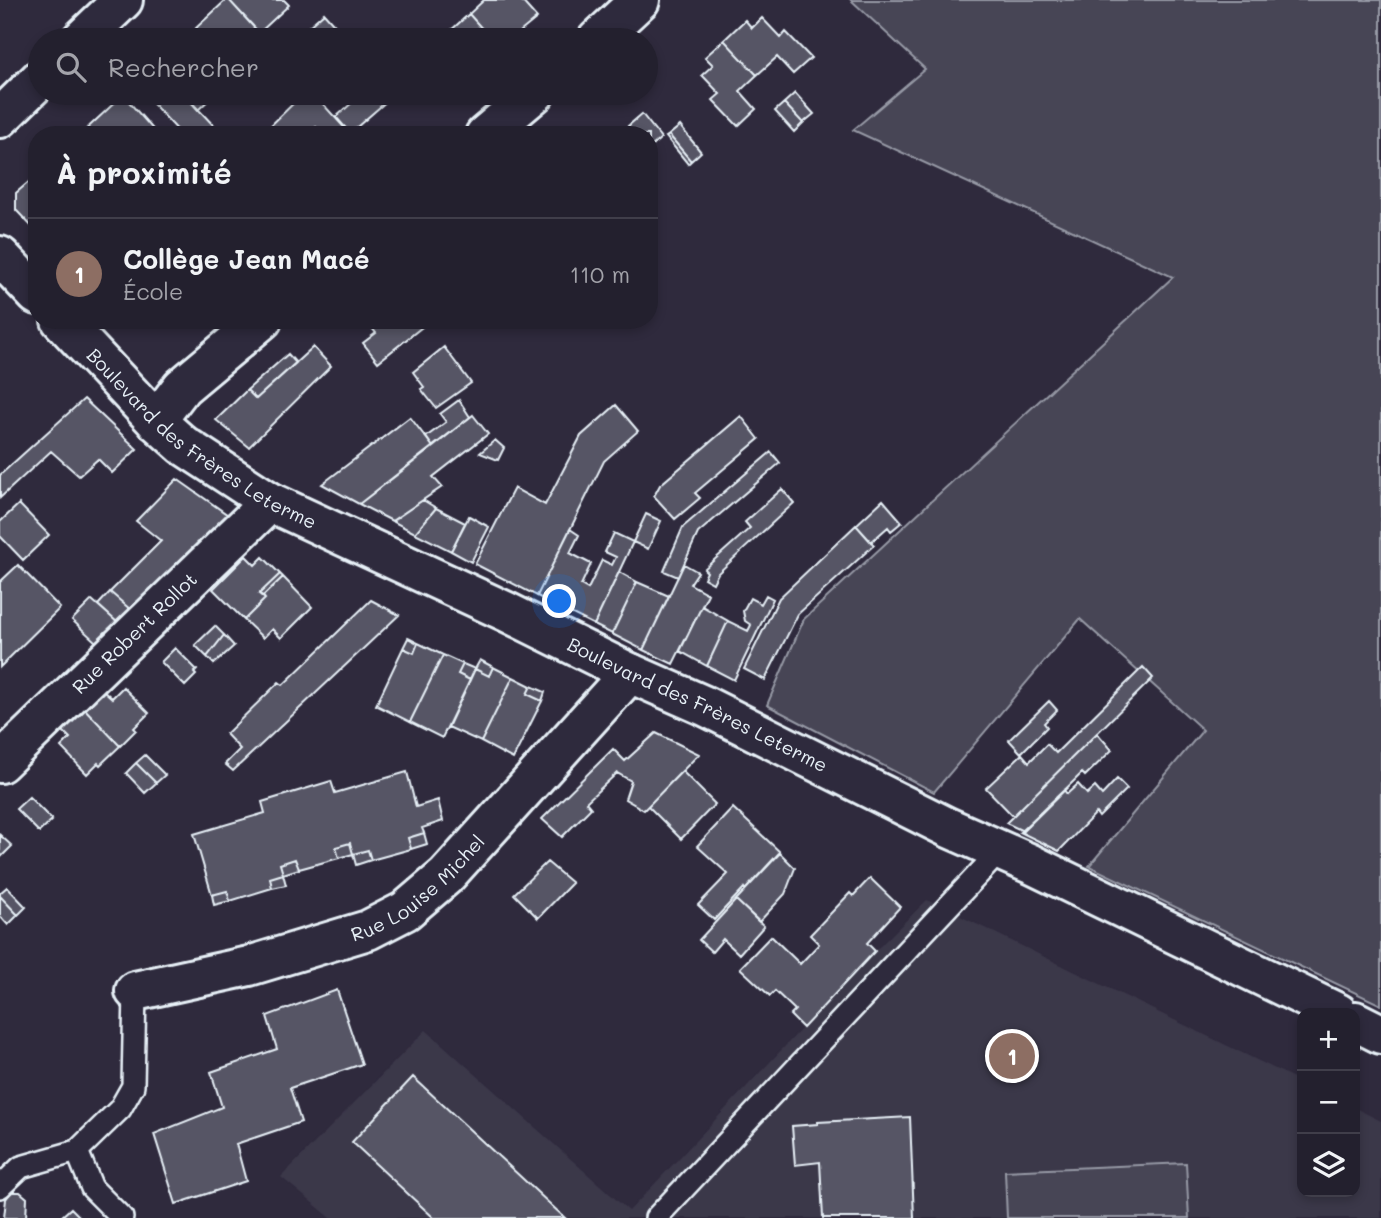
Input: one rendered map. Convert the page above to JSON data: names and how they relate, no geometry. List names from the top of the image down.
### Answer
{
  "streets": {
    "street": ["Boulevard des Frères Leterme", "Rue Robert Rollot", "Rue Louise Michel"]
  },
  "crossings": [
    ["Boulevard des Frères Leterme", "Rue Robert Rollot"],
    ["Boulevard des Frères Leterme", "Rue Louise Michel"]
  ],
  "page": {
    "search": "Rechercher",
    "heading": "À proximité",
    "list": [
      {
        "mark": "1",
        "name": "Collège Jean Macé",
        "note": "École",
        "value": "110 m"
      }
    ],
    "map_buttons": ["+", "−"],
    "pins": "1"
  }
}
